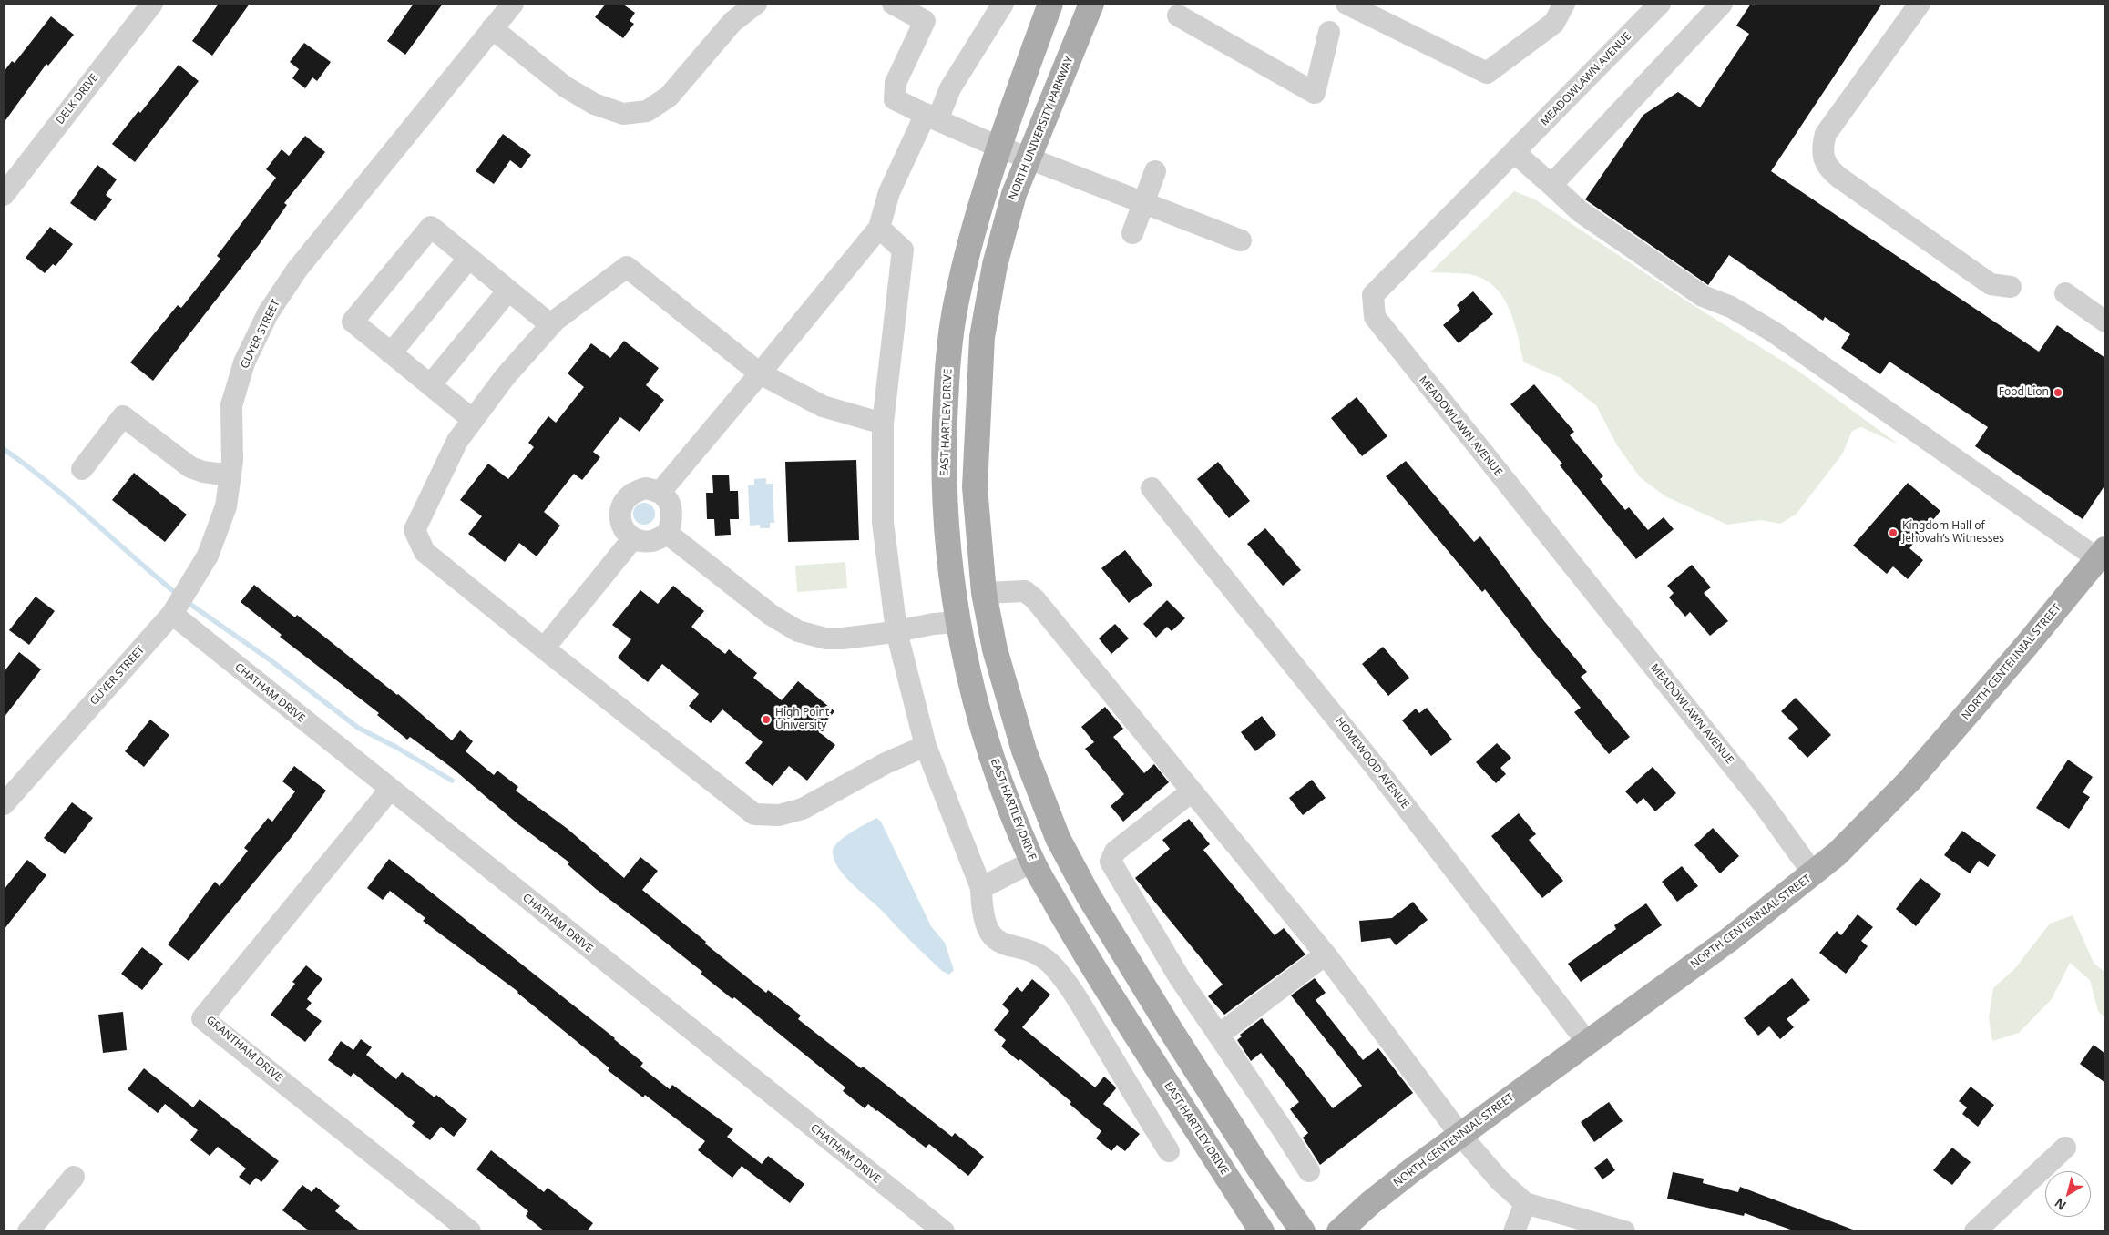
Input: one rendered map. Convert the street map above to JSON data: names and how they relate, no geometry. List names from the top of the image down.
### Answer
{
  "streets": {
    "main road": ["NORTH UNIVERSITY PARKWAY", "EAST HARTLEY DRIVE", "NORTH CENTENNIAL STREET"],
    "street": [
      "MEADOWLAWN AVENUE",
      "DELK DRIVE",
      "GUYER STREET",
      "CHATHAM DRIVE",
      "HOMEWOOD AVENUE",
      "GRANTHAM DRIVE"
    ]
  },
  "crossings": [
    ["MEADOWLAWN AVENUE", "NORTH CENTENNIAL STREET"],
    ["GUYER STREET", "CHATHAM DRIVE"],
    ["NORTH CENTENNIAL STREET", "HOMEWOOD AVENUE"],
    ["CHATHAM DRIVE", "GRANTHAM DRIVE"]
  ],
  "places": ["Food Lion", "Kingdom Hall of Jehovah’s Witnesses", "High Point University"],
  "north": "bottom left"
}
